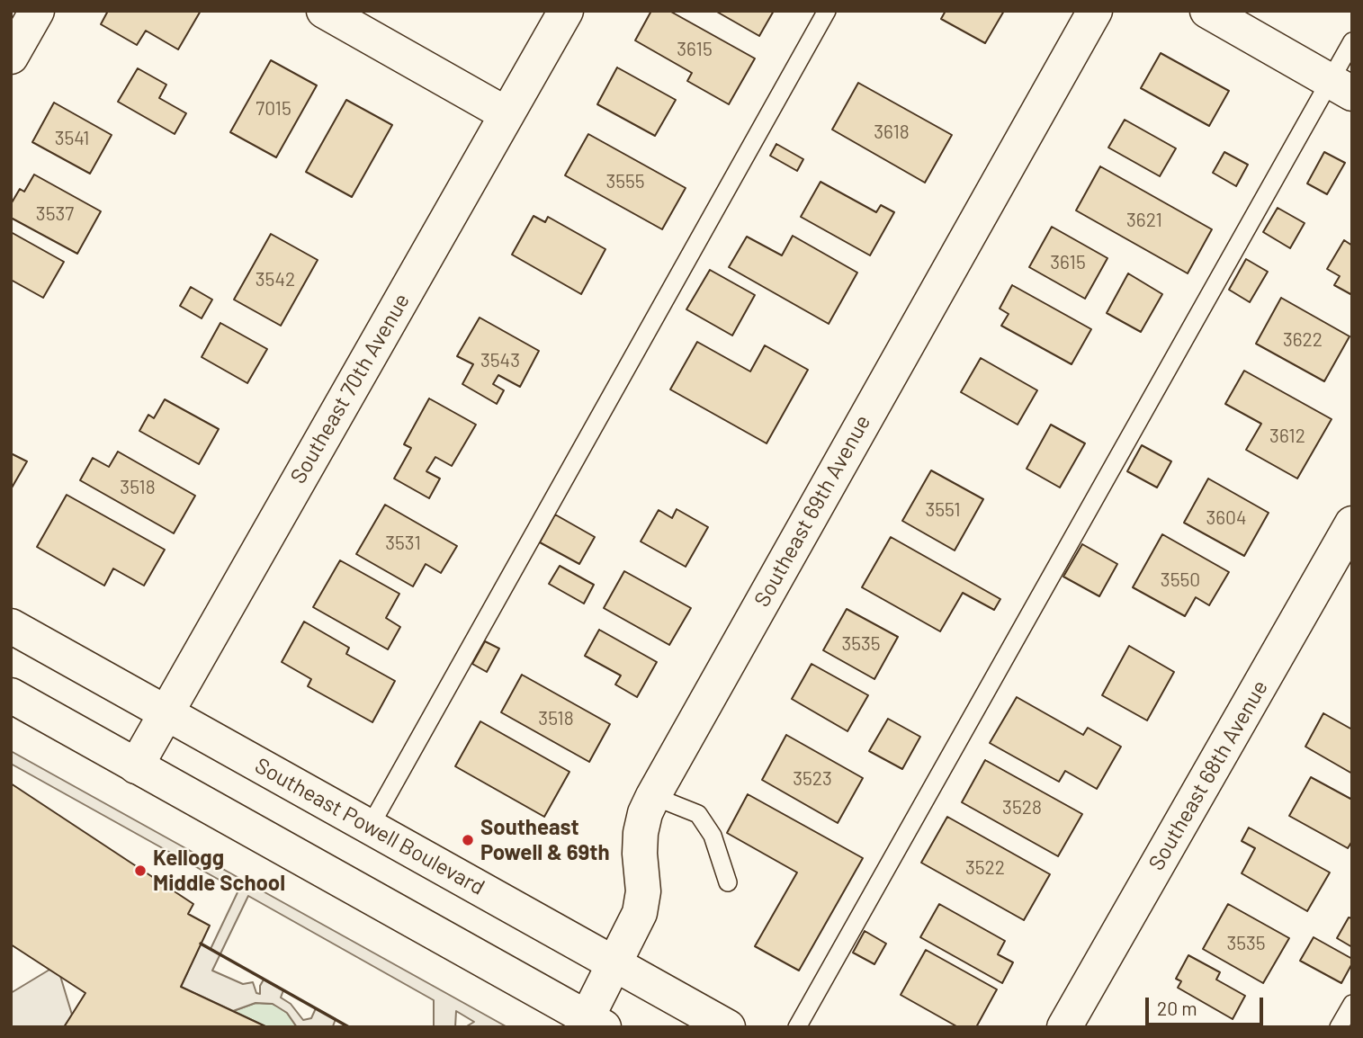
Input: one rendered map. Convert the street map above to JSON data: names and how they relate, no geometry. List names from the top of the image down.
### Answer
{
  "streets": {
    "street": [
      "Southeast 70th Avenue",
      "Southeast 69th Avenue",
      "Southeast 68th Avenue",
      "Southeast Powell Boulevard"
    ]
  },
  "crossings": [
    ["Southeast 70th Avenue", "Southeast Powell Boulevard"],
    ["Southeast 69th Avenue", "Southeast Powell Boulevard"]
  ],
  "places": ["Southeast Powell & 69th", "Kellogg Middle School"],
  "house_numbers": [
    "3615",
    "7015",
    "3618",
    "3541",
    "3555",
    "3537",
    "3621",
    "3615",
    "3542",
    "3622",
    "3543",
    "3612",
    "3518",
    "3551",
    "3604",
    "3531",
    "3550",
    "3535",
    "3518",
    "3523",
    "3528",
    "3522",
    "3535"
  ],
  "scale_bar": "20 m"
}
